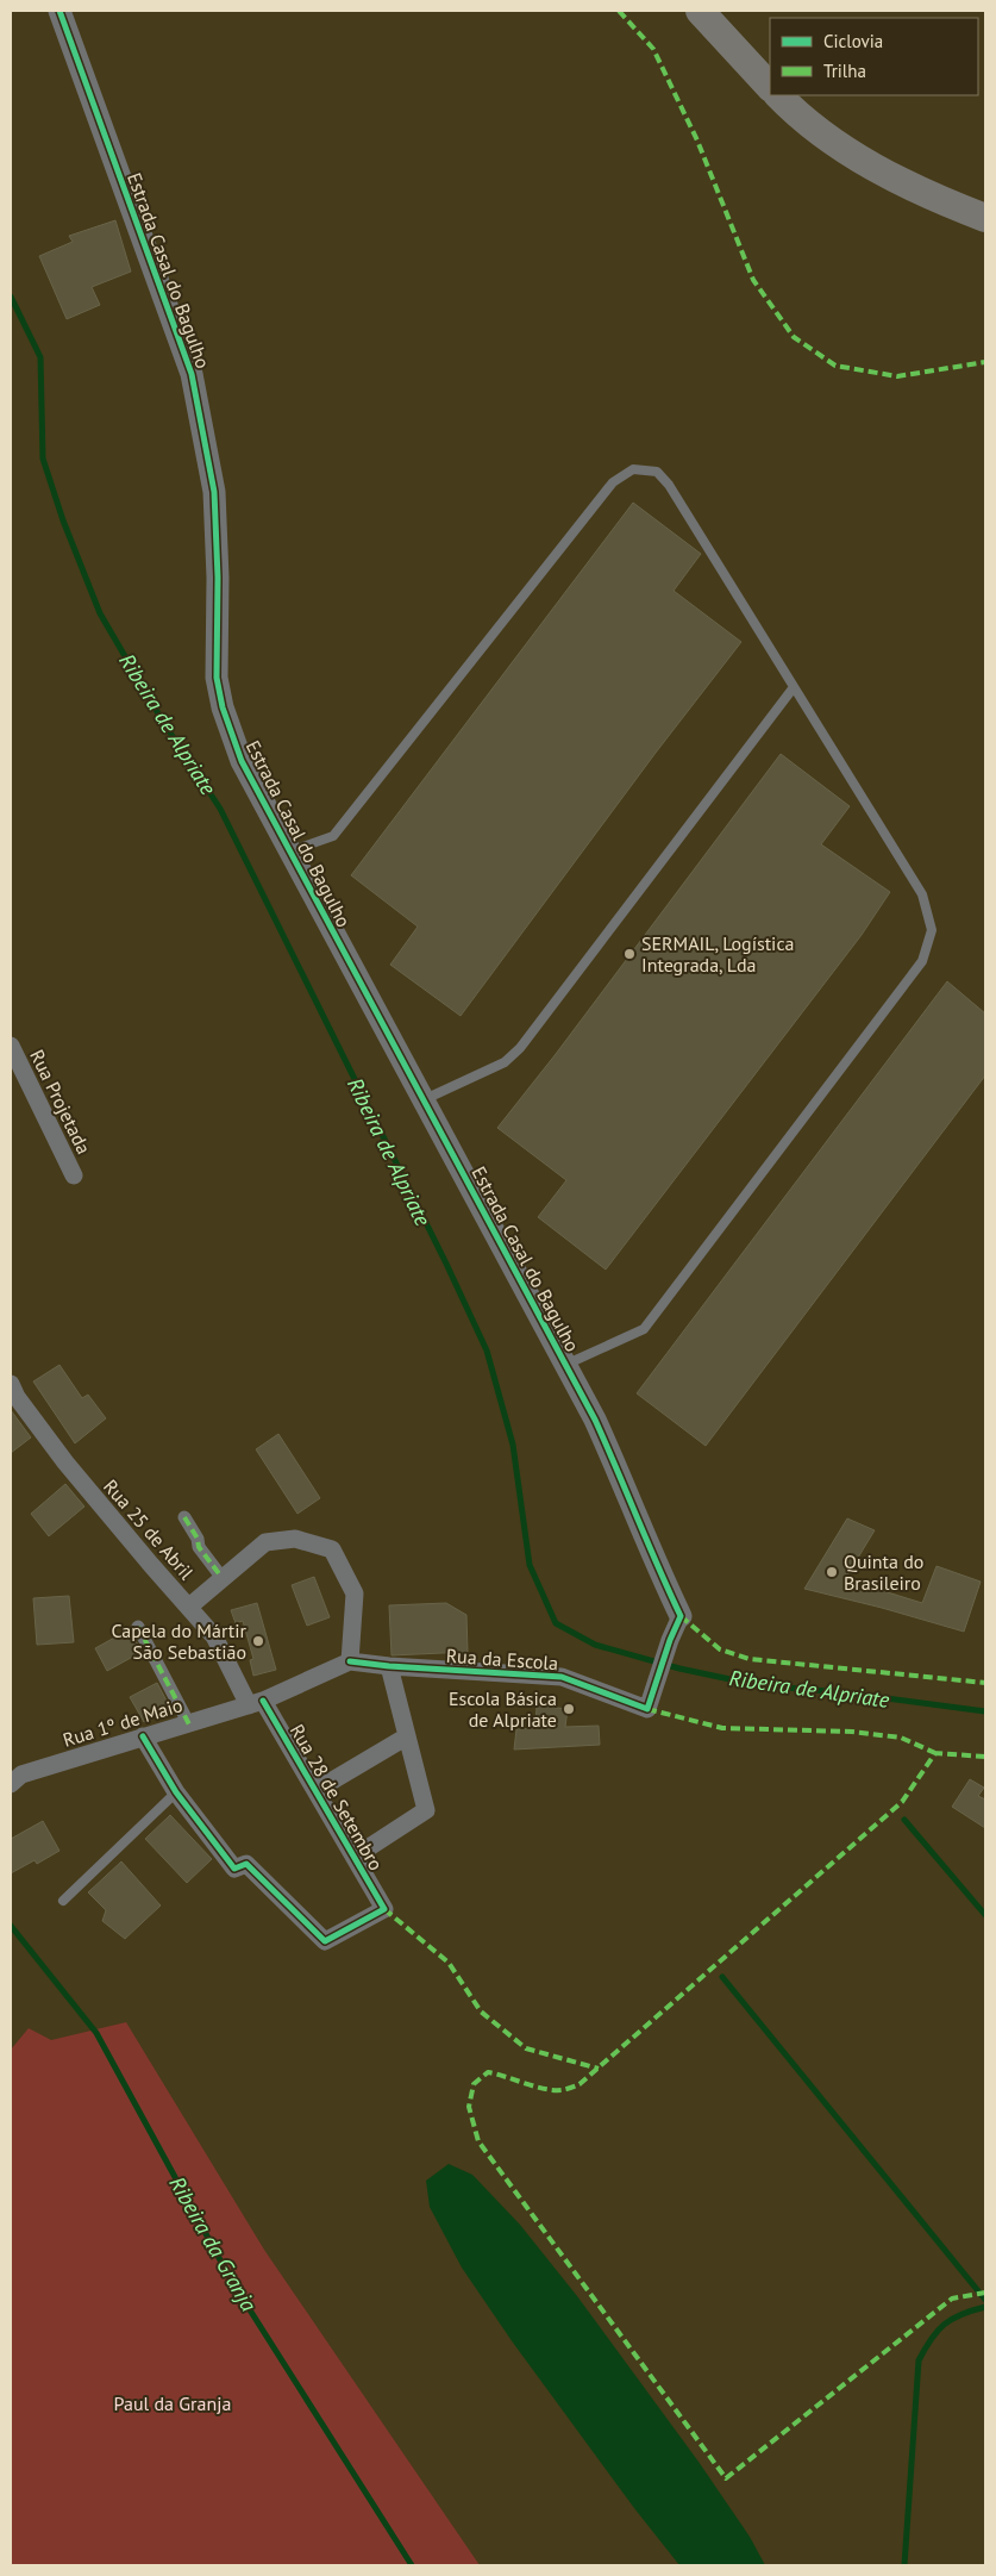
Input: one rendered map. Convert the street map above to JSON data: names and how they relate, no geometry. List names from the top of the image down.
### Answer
{
  "streets": {
    "street": [
      "Estrada Casal do Bagulho",
      "Rua Projetada",
      "Rua 25 de Abril",
      "Rua da Escola",
      "Rua 1º de Maio",
      "Rua 28 de Setembro"
    ]
  },
  "crossings": [
    ["Estrada Casal do Bagulho", "Rua da Escola"],
    ["Rua 25 de Abril", "Rua da Escola"],
    ["Rua 25 de Abril", "Rua 1º de Maio"],
    ["Rua 25 de Abril", "Rua 28 de Setembro"],
    ["Rua da Escola", "Rua 1º de Maio"],
    ["Rua da Escola", "Rua 28 de Setembro"],
    ["Rua 1º de Maio", "Rua 28 de Setembro"]
  ],
  "water": ["Ribeira de Alpriate", "Ribeira da Granja"],
  "parks": ["Paul da Granja"],
  "places": [
    "SERMAIL, Logística Integrada, Lda",
    "Quinta do Brasileiro",
    "Capela do Mártir São Sebastião",
    "Escola Básica de Alpriate"
  ],
  "legend": ["Ciclovia", "Trilha"]
}
